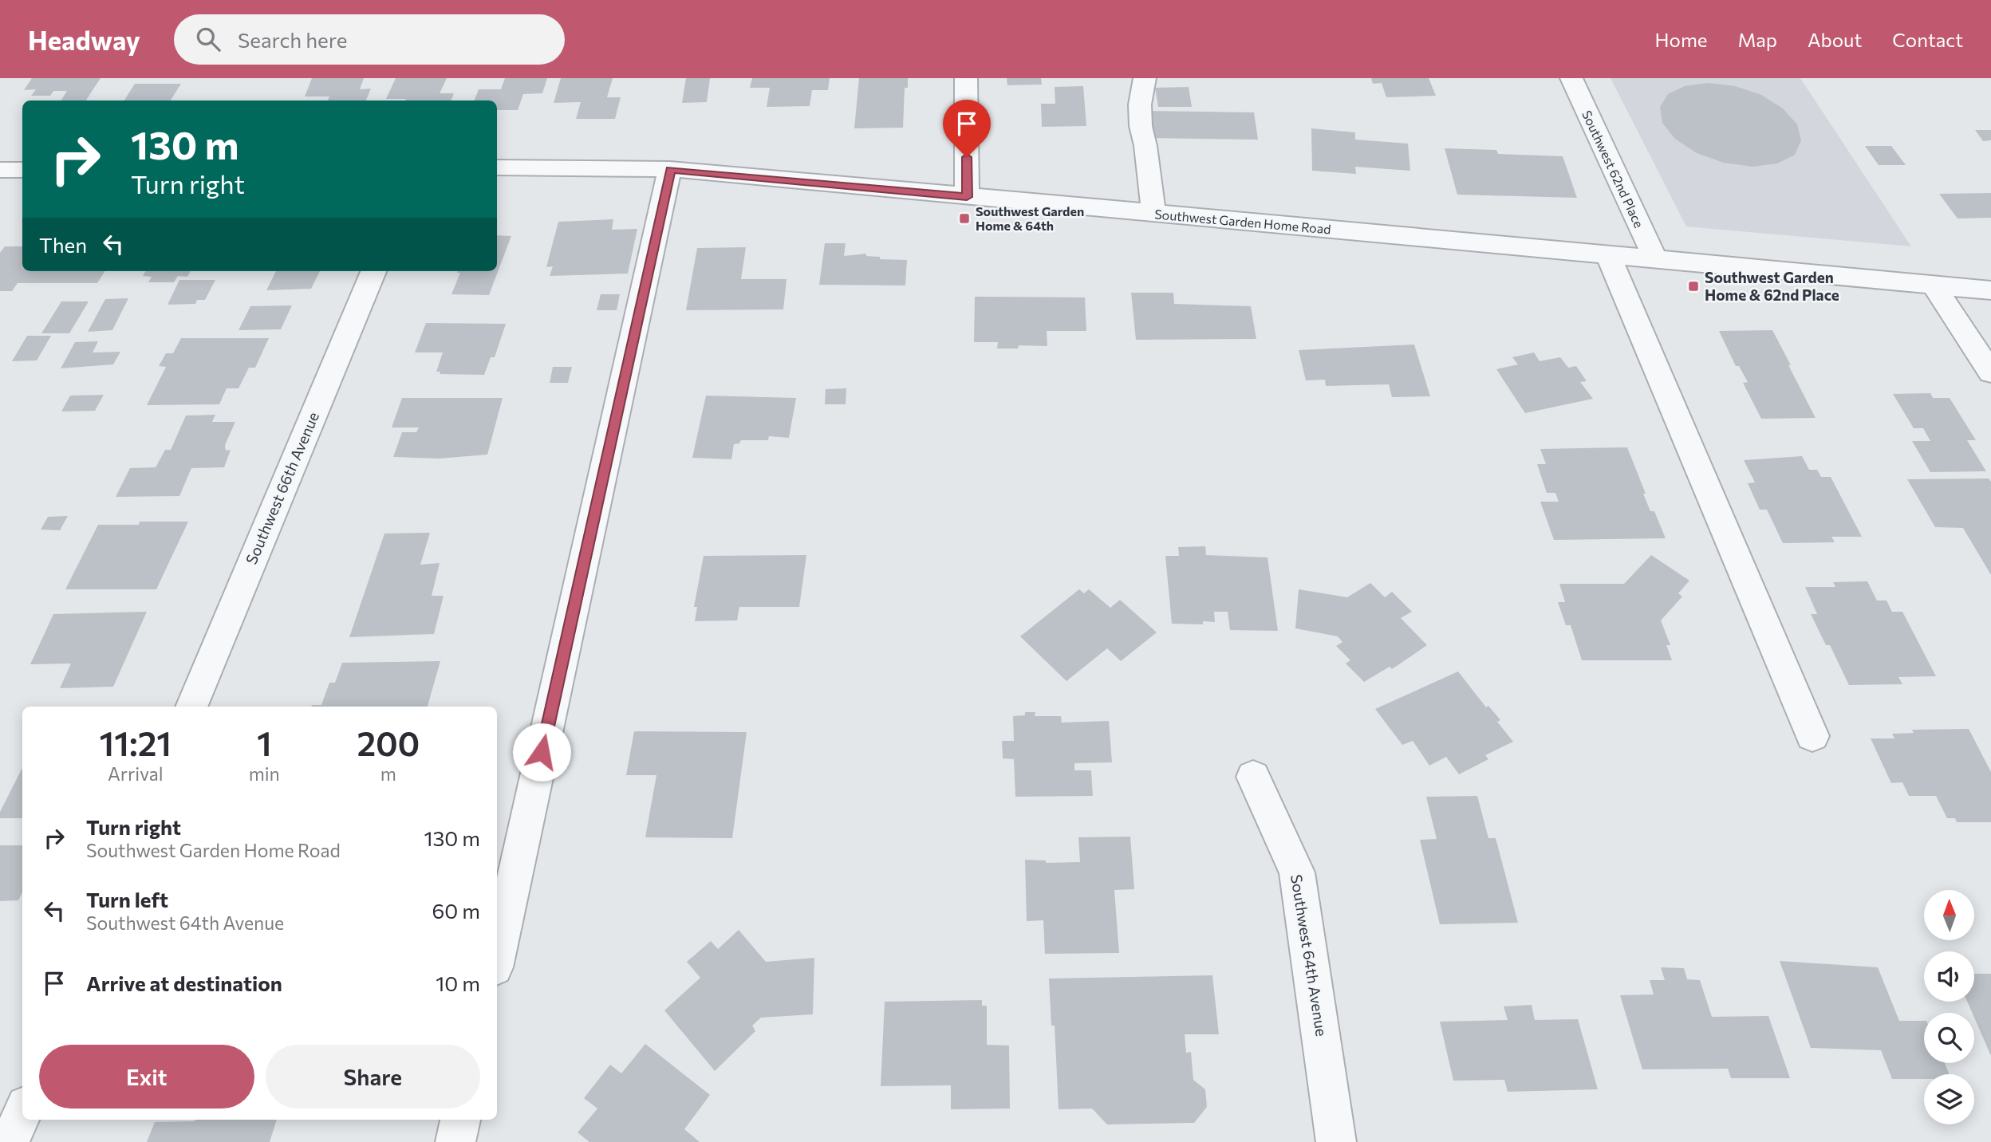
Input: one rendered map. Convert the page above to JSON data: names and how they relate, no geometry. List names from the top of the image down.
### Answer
{
  "streets": {
    "street": [
      "Southwest 62nd Place",
      "Southwest Garden Home Road",
      "Southwest 66th Avenue",
      "Southwest 64th Avenue"
    ]
  },
  "crossings": [
    ["Southwest 62nd Place", "Southwest Garden Home Road"]
  ],
  "places": {
    "transit": ["Southwest Garden Home & 64th", "Southwest Garden Home & 62nd Place"]
  },
  "north": "top",
  "page": {
    "header": "Headway",
    "search": "Search here",
    "nav": [
      "Home",
      "Map",
      "About",
      "Contact"
    ],
    "turn": ["130 m", "Turn right"],
    "then": "Then",
    "eta": [
      "11:21",
      "Arrival",
      "1",
      "min",
      "200",
      "m"
    ],
    "list": [
      {
        "name": "Turn right",
        "note": "Southwest Garden Home Road",
        "value": "130 m"
      },
      {
        "name": "Turn left",
        "note": "Southwest 64th Avenue",
        "value": "60 m"
      },
      {
        "name": "Arrive at destination",
        "value": "10 m"
      }
    ],
    "buttons": ["Exit", "Share"]
  }
}
